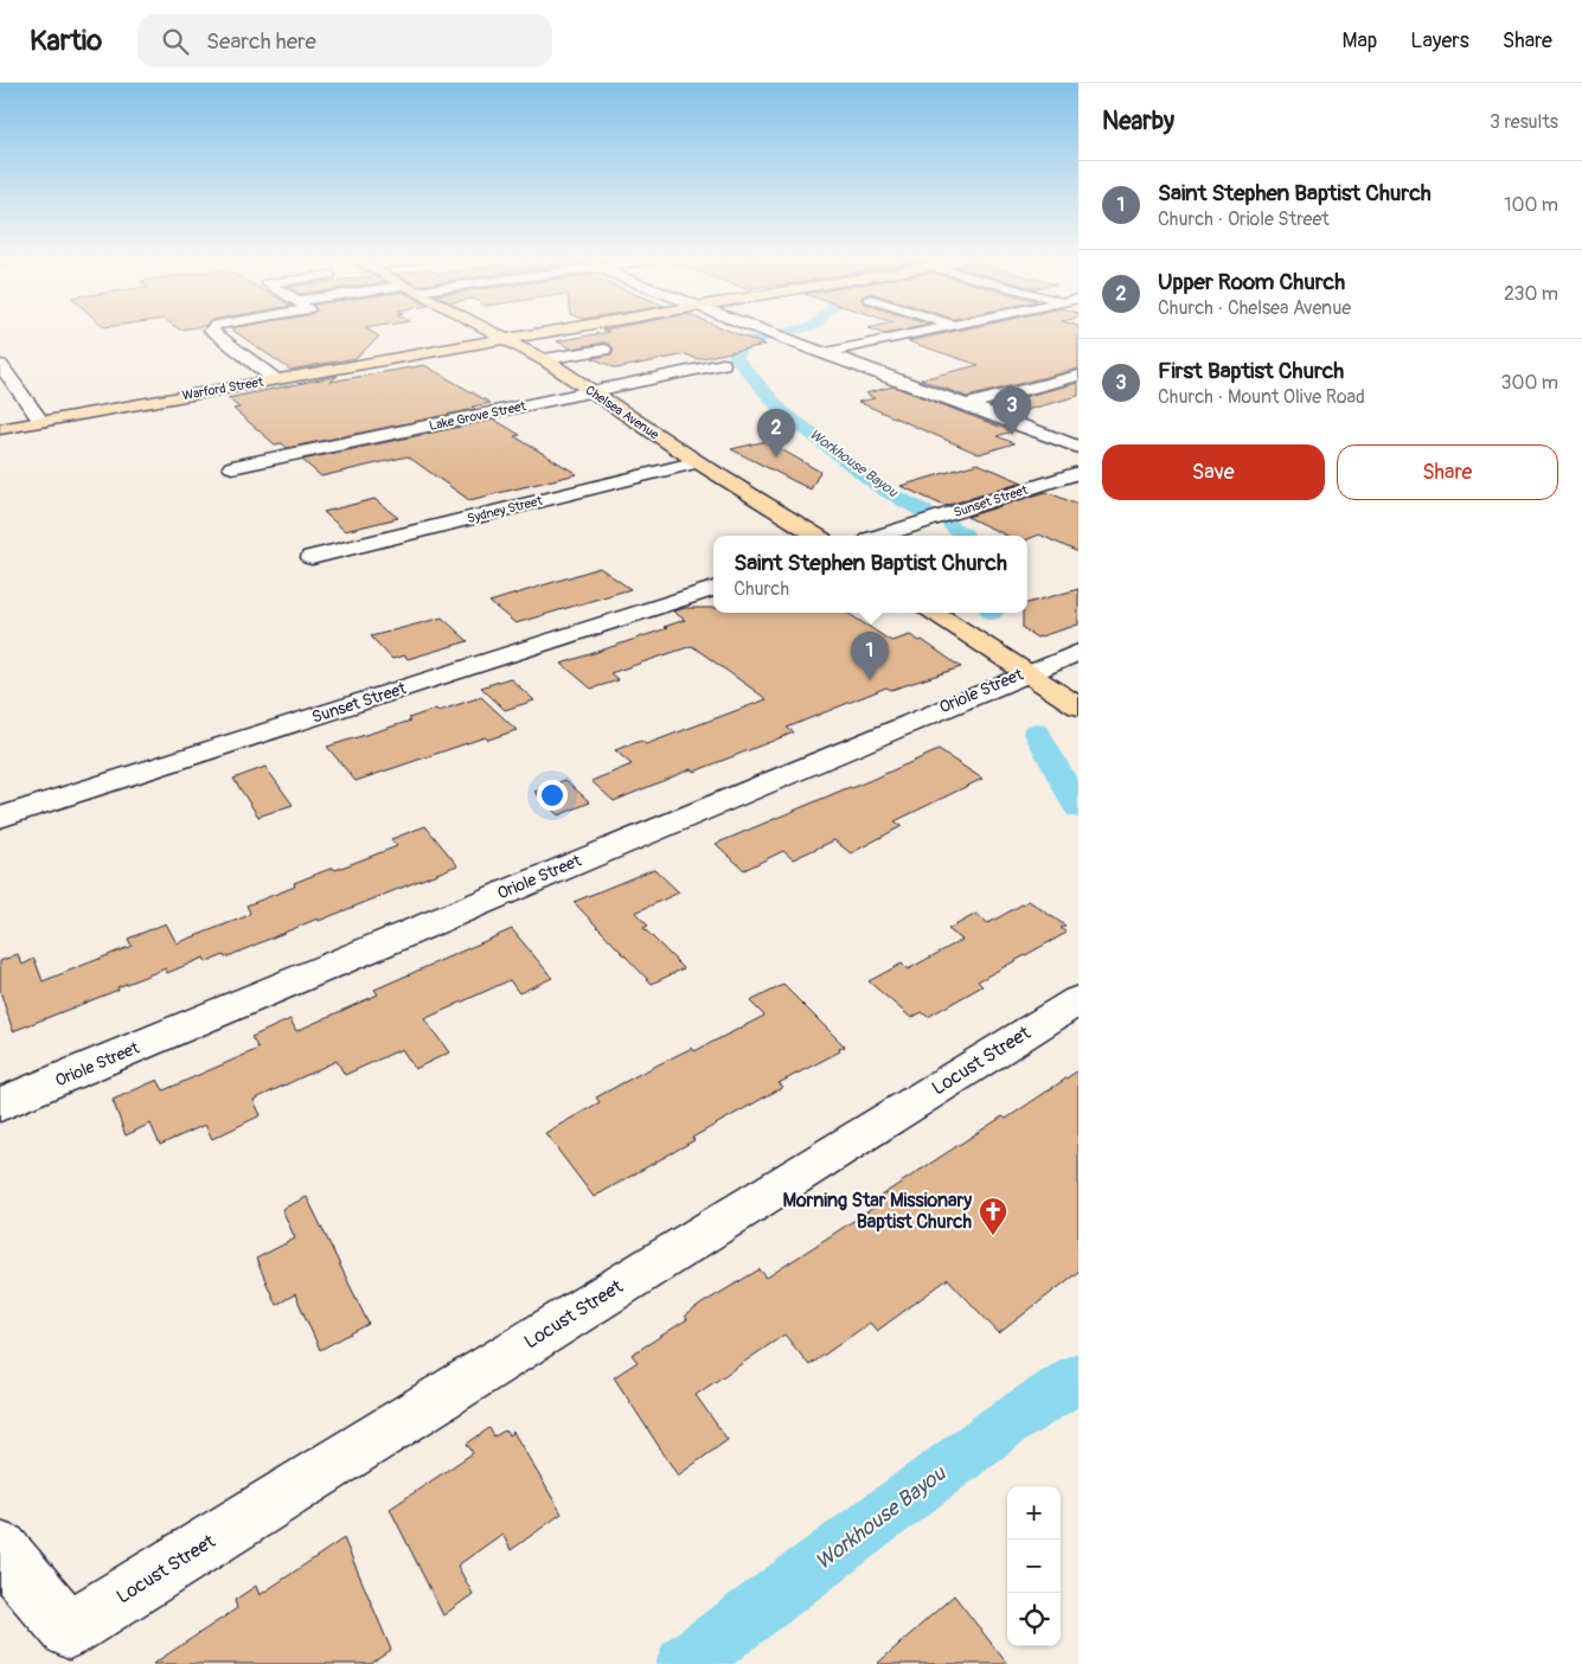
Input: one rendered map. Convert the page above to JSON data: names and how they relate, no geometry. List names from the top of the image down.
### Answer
{
  "streets": {
    "main road": ["Warford Street", "Chelsea Avenue"],
    "street": [
      "Lake Grove Street",
      "Sunset Street",
      "Sydney Street",
      "Oriole Street",
      "Locust Street"
    ]
  },
  "crossings": [
    ["Warford Street", "Chelsea Avenue"],
    ["Chelsea Avenue", "Lake Grove Street"],
    ["Chelsea Avenue", "Sydney Street"]
  ],
  "water": ["Workhouse Bayou"],
  "places": {
    "church": ["Morning Star Missionary Baptist Church"]
  },
  "page": {
    "header": "Kartio",
    "search": "Search here",
    "nav": ["Map", "Layers", "Share"],
    "heading": ["Nearby", "3 results"],
    "list": [
      {
        "mark": "1",
        "name": "Saint Stephen Baptist Church",
        "note": "Church · Oriole Street",
        "value": "100 m"
      },
      {
        "mark": "2",
        "name": "Upper Room Church",
        "note": "Church · Chelsea Avenue",
        "value": "230 m"
      },
      {
        "mark": "3",
        "name": "First Baptist Church",
        "note": "Church · Mount Olive Road",
        "value": "300 m"
      }
    ],
    "pins": ["3", "2", "1"],
    "buttons": ["Save", "Share"],
    "popup": ["Saint Stephen Baptist Church", "Church"],
    "map_buttons": ["+", "−"]
  }
}
